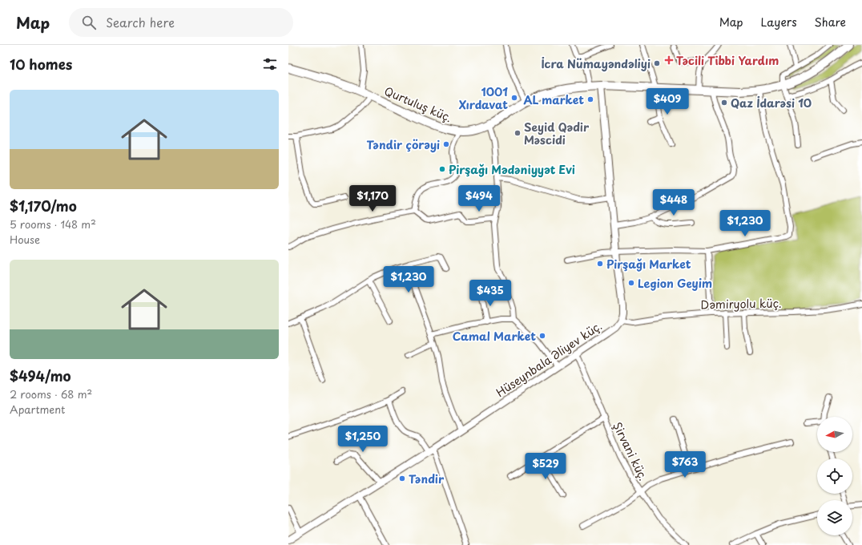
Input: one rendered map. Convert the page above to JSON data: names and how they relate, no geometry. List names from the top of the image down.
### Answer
{
  "streets": {
    "main road": ["Qurtuluş küç."],
    "street": ["Dəmiryolu küç.", "Hüseynbala Əliyev küç.", "Şirvani küç."]
  },
  "crossings": [
    ["Dəmiryolu küç.", "Hüseynbala Əliyev küç."],
    ["Hüseynbala Əliyev küç.", "Şirvani küç."]
  ],
  "places": {
    "health": ["Təcili Tibbi Yardım"],
    "other": [
      "İcra Nümayəndəliyi",
      "1001 Xırdavat",
      "AL market",
      "Qaz İdarəsi 10",
      "Seyid Qədir Məscidi",
      "Təndir çörəyi",
      "Pirşağı Mədəniyyət Evi",
      "Pirşağı Market",
      "Legion Geyim",
      "Camal Market",
      "Təndir"
    ]
  },
  "north": "left",
  "page": {
    "header": "Map",
    "search": "Search here",
    "nav": ["Map", "Layers", "Share"],
    "heading": "10 homes",
    "list": [
      {
        "name": "$1,170/mo",
        "note": "5 rooms · 148 m² · House"
      },
      {
        "name": "$494/mo",
        "note": "2 rooms · 68 m² · Apartment"
      }
    ],
    "price": [
      "$409",
      "$1,170",
      "$494",
      "$448",
      "$1,230",
      "$1,230",
      "$435",
      "$1,250",
      "$763",
      "$529"
    ]
  }
}
